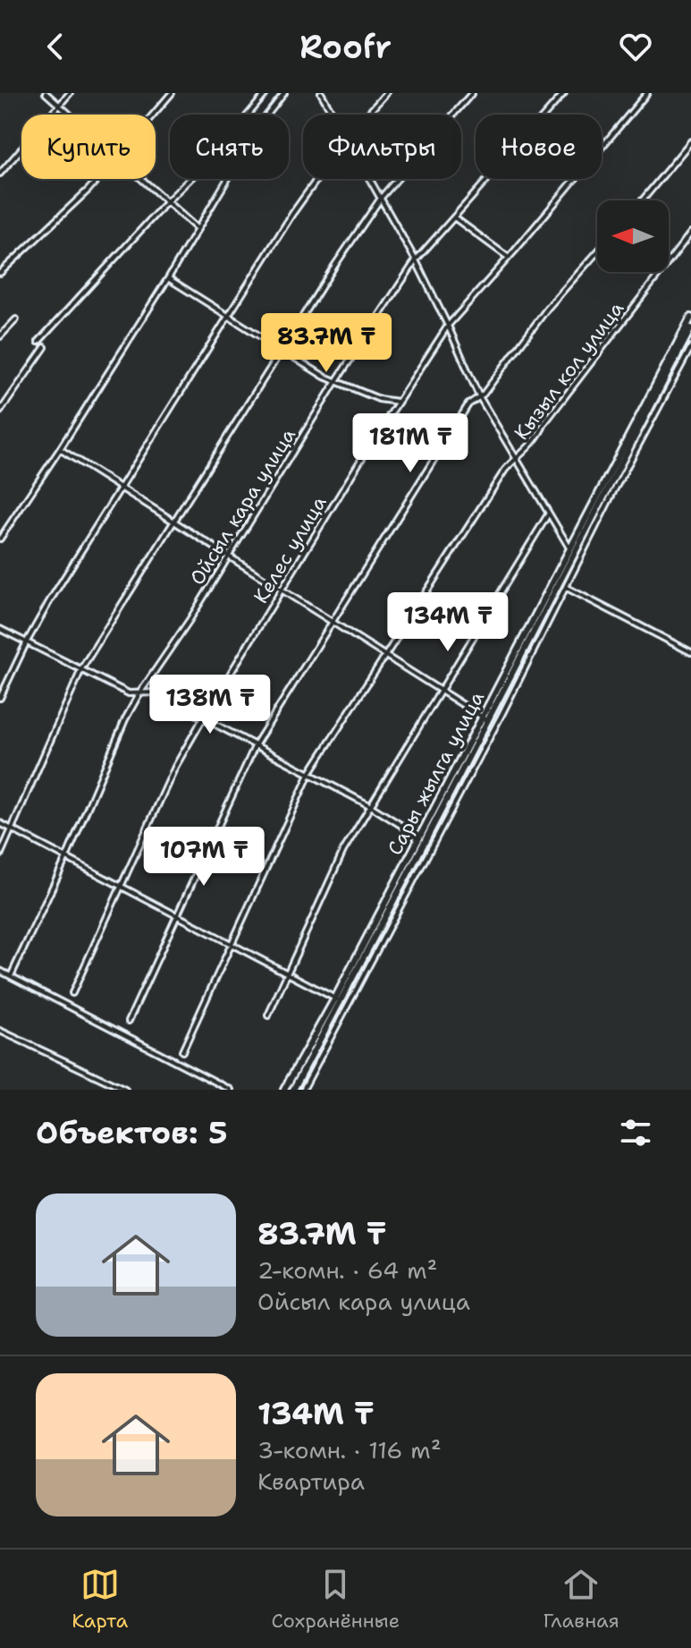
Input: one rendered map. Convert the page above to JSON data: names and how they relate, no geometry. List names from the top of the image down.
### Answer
{
  "streets": {
    "main road": ["Сары жылга улица"],
    "street": ["Кызыл кол улица", "Ойсыл кара улица", "Келес улица"]
  },
  "north": "left",
  "page": {
    "header": "Roofr",
    "chip": [
      "Купить",
      "Снять",
      "Фильтры",
      "Новое"
    ],
    "price": [
      "83.7M ₸",
      "181M ₸",
      "134M ₸",
      "138M ₸",
      "107M ₸"
    ],
    "heading": "Объектов: 5",
    "list": [
      {
        "name": "83.7M ₸",
        "note": "2-комн. · 64 m² · Ойсыл кара улица"
      },
      {
        "name": "134M ₸",
        "note": "3-комн. · 116 m² · Квартира"
      }
    ],
    "tabs": ["Карта", "Сохранённые", "Главная"]
  }
}
